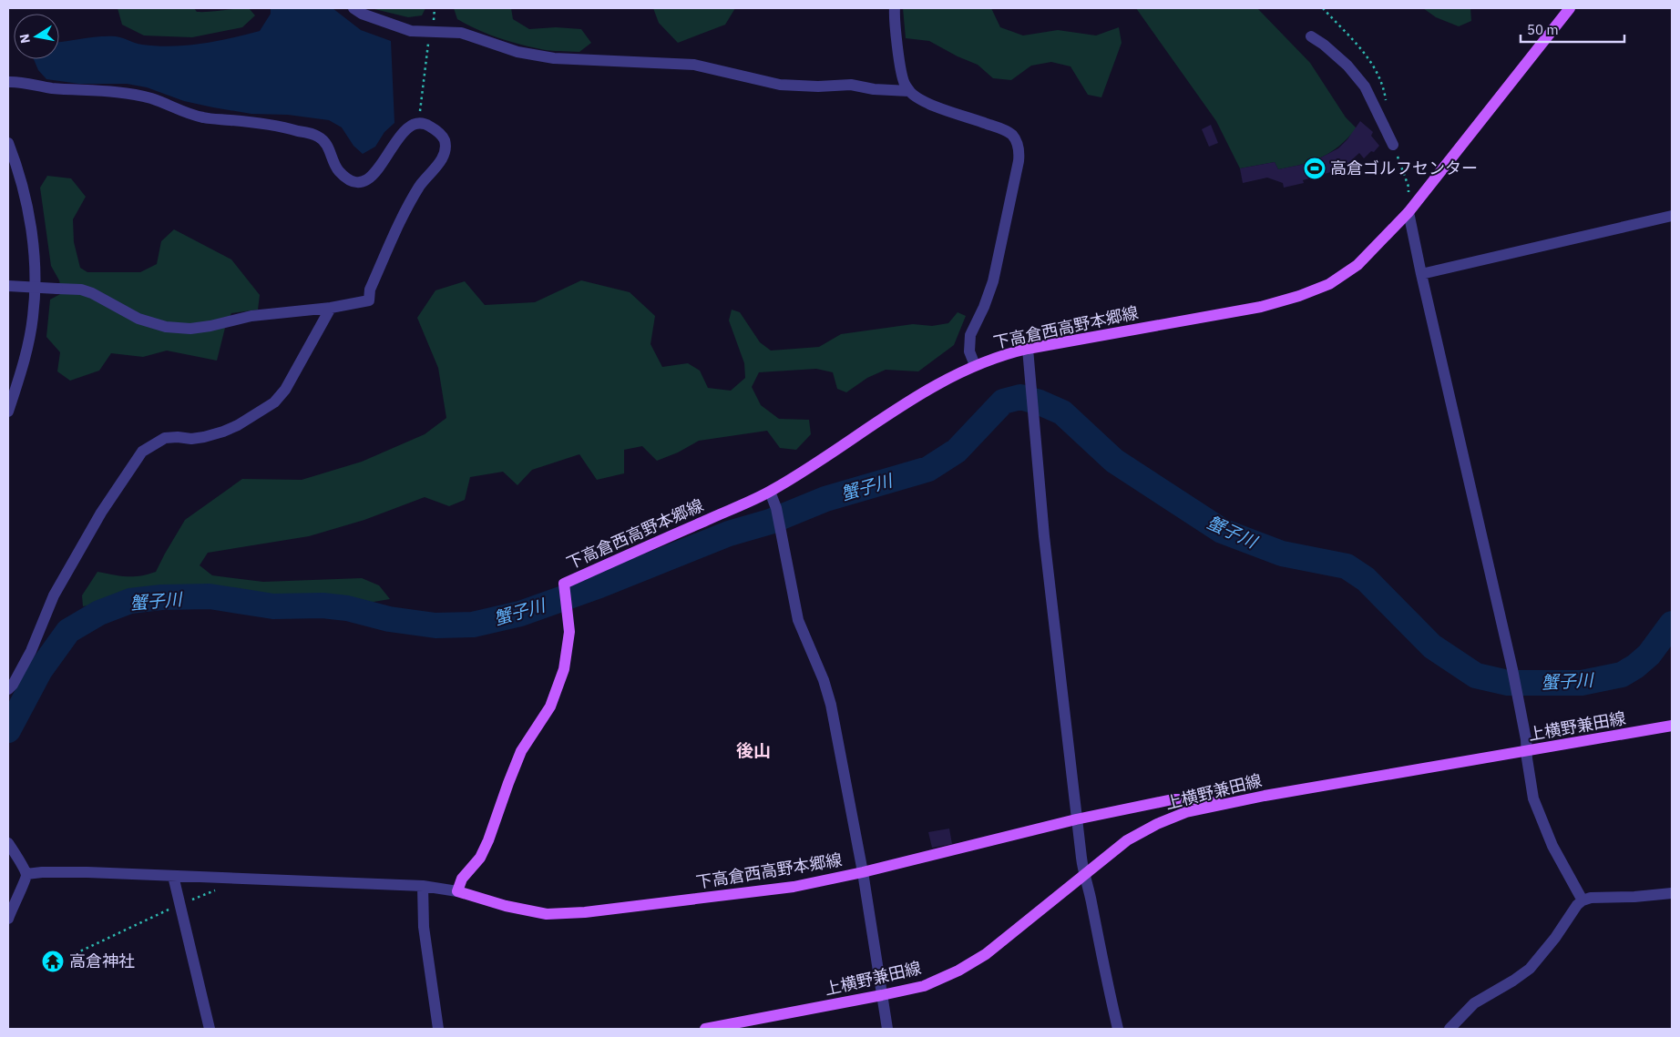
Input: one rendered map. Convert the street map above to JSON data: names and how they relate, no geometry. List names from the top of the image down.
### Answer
{
  "streets": {
    "main road": ["下高倉西高野本郷線", "上横野兼田線"]
  },
  "crossings": [
    ["下高倉西高野本郷線", "上横野兼田線"]
  ],
  "districts": ["後山"],
  "water": ["蟹子川"],
  "places": {
    "sports": ["高倉ゴルフセンター"],
    "temple": ["高倉神社"]
  },
  "scale_bar": "50 m",
  "north": "left"
}
